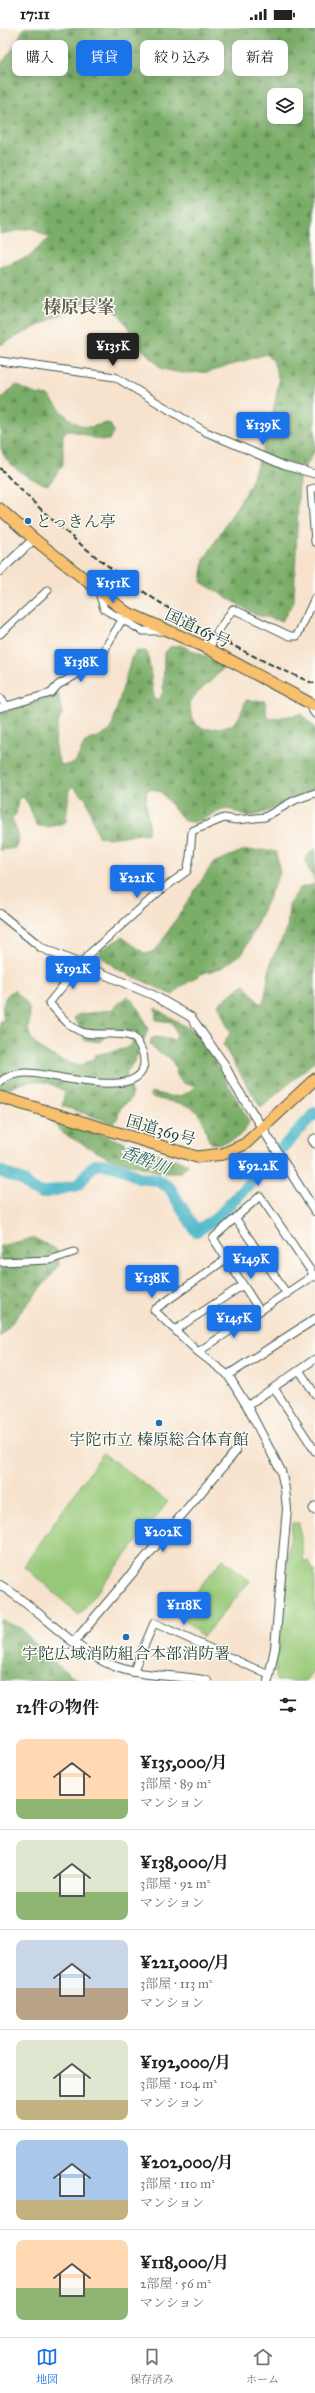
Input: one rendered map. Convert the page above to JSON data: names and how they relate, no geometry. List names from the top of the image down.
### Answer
{
  "streets": {
    "highway": ["国道165号", "国道369号"]
  },
  "districts": ["榛原長峯"],
  "water": ["香酔川"],
  "places": ["とっきん亭", "宇陀市立 榛原総合体育館", "宇陀広域消防組合本部消防署"],
  "page": {
    "status": "17:11",
    "chip": [
      "購入",
      "賃貸",
      "絞り込み",
      "新着"
    ],
    "price": [
      "¥135K",
      "¥139K",
      "¥151K",
      "¥138K",
      "¥221K",
      "¥192K",
      "¥92.2K",
      "¥149K",
      "¥138K",
      "¥145K",
      "¥202K",
      "¥118K"
    ],
    "heading": "12件の物件",
    "list": [
      {
        "name": "¥135,000/月",
        "note": "3部屋 · 89 m² · マンション"
      },
      {
        "name": "¥138,000/月",
        "note": "3部屋 · 92 m² · マンション"
      },
      {
        "name": "¥221,000/月",
        "note": "3部屋 · 113 m² · マンション"
      },
      {
        "name": "¥192,000/月",
        "note": "3部屋 · 104 m² · マンション"
      },
      {
        "name": "¥202,000/月",
        "note": "3部屋 · 110 m² · マンション"
      },
      {
        "name": "¥118,000/月",
        "note": "2部屋 · 56 m² · マンション"
      }
    ],
    "tabs": ["地図", "保存済み", "ホーム"]
  }
}
